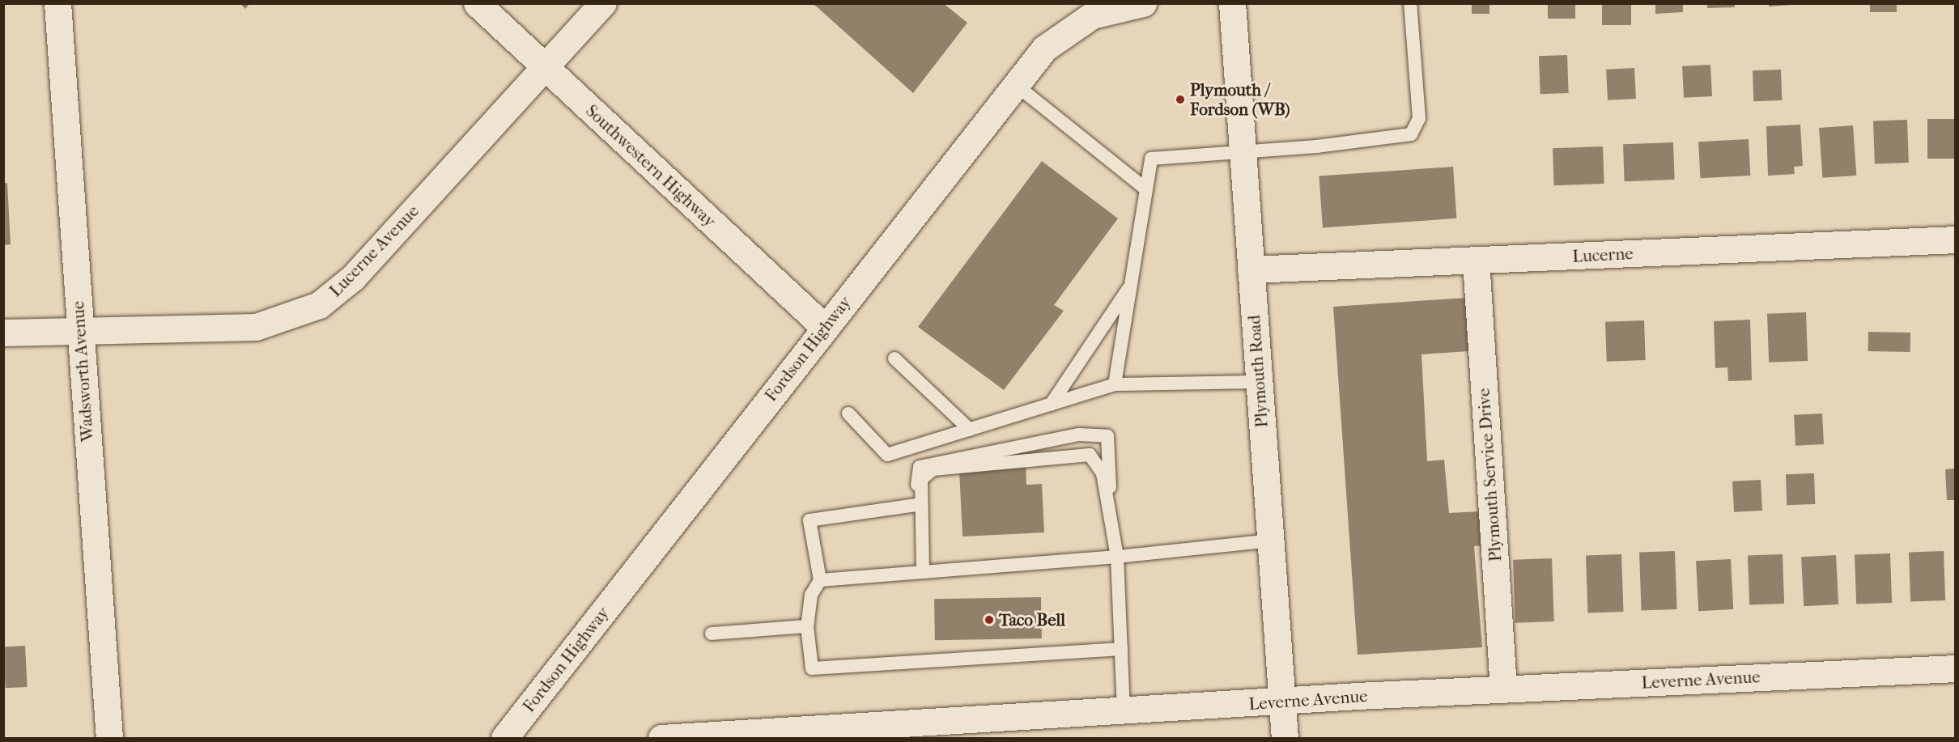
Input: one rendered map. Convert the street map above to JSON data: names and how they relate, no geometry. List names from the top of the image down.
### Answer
{
  "streets": {
    "street": [
      "Southwestern Highway",
      "Lucerne Avenue",
      "Lucerne",
      "Fordson Highway",
      "Wadsworth Avenue",
      "Plymouth Road",
      "Plymouth Service Drive",
      "Leverne Avenue"
    ]
  },
  "crossings": [
    ["Southwestern Highway", "Lucerne Avenue"],
    ["Southwestern Highway", "Fordson Highway"],
    ["Lucerne Avenue", "Wadsworth Avenue"],
    ["Lucerne", "Plymouth Road"],
    ["Lucerne", "Plymouth Service Drive"],
    ["Plymouth Road", "Leverne Avenue"],
    ["Plymouth Service Drive", "Leverne Avenue"]
  ],
  "places": ["Plymouth / Fordson (WB)", "Taco Bell"]
}
